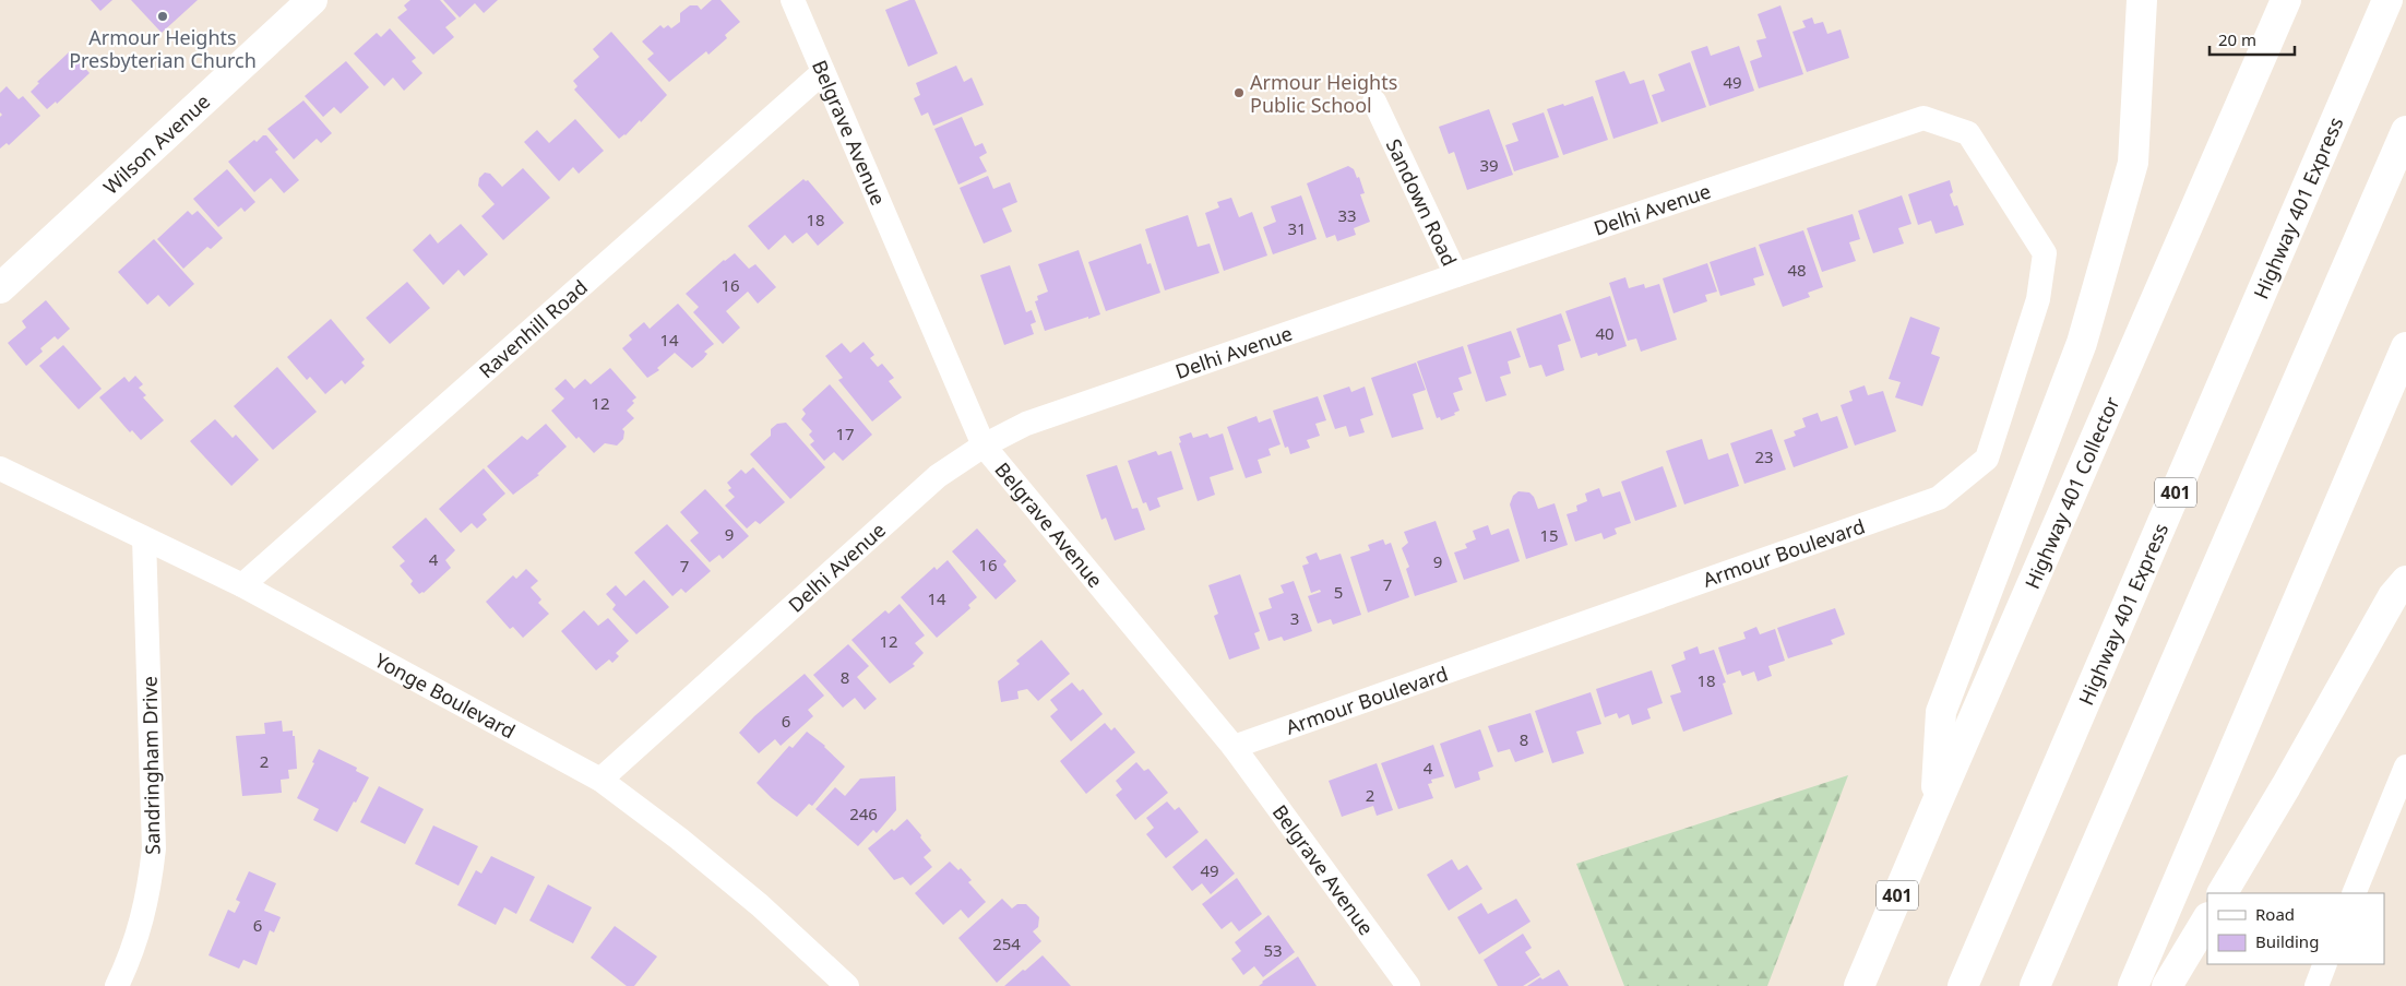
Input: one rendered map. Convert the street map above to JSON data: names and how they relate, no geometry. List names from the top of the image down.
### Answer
{
  "streets": {
    "main road": [
      "Wilson Avenue",
      "Highway 401 Express",
      "Highway 401 Collector",
      "401"
    ],
    "street": [
      "Belgrave Avenue",
      "Sandown Road",
      "Delhi Avenue",
      "Ravenhill Road",
      "Armour Boulevard",
      "Yonge Boulevard",
      "Sandringham Drive"
    ]
  },
  "crossings": [
    ["Belgrave Avenue", "Delhi Avenue"],
    ["Belgrave Avenue", "Ravenhill Road"],
    ["Belgrave Avenue", "Armour Boulevard"],
    ["Sandown Road", "Delhi Avenue"],
    ["Delhi Avenue", "Armour Boulevard"],
    ["Delhi Avenue", "Yonge Boulevard"],
    ["Ravenhill Road", "Yonge Boulevard"],
    ["Yonge Boulevard", "Sandringham Drive"]
  ],
  "places": ["Armour Heights Presbyterian Church", "Armour Heights Public School"],
  "house_numbers": [
    "49",
    "39",
    "33",
    "18",
    "31",
    "48",
    "16",
    "40",
    "14",
    "12",
    "17",
    "23",
    "9",
    "15",
    "4",
    "9",
    "16",
    "7",
    "7",
    "5",
    "14",
    "3",
    "12",
    "8",
    "18",
    "6",
    "8",
    "2",
    "4",
    "2",
    "246",
    "49",
    "6",
    "254",
    "53"
  ],
  "legend": ["Road", "Building"],
  "scale_bar": "20 m"
}
